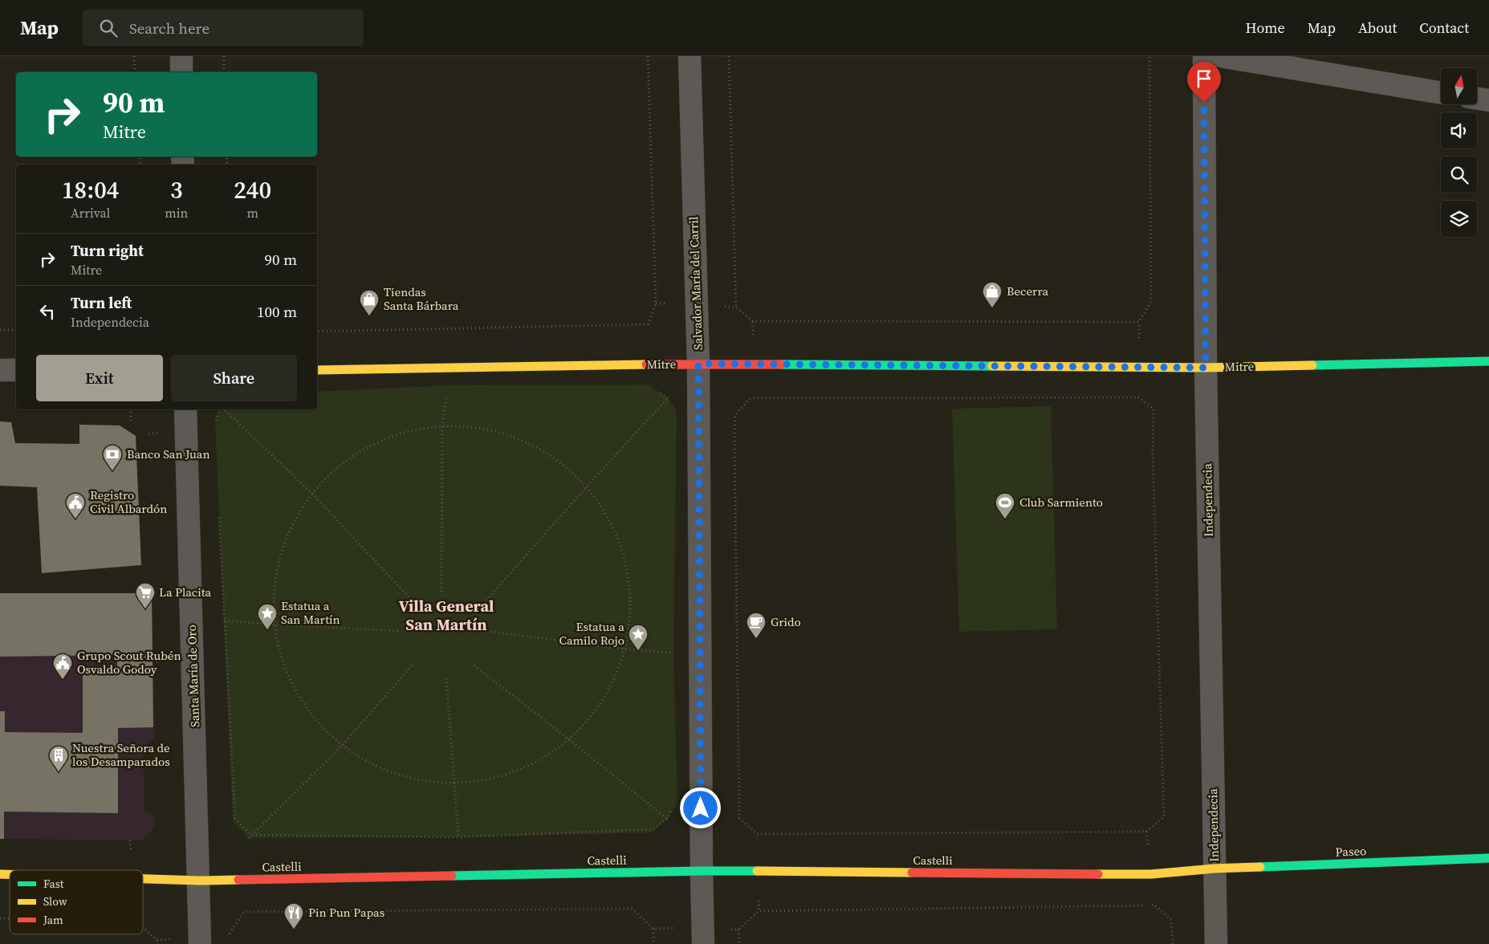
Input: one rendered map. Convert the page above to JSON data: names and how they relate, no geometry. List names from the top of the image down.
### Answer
{
  "streets": {
    "street": [
      "Salvador María del Carril",
      "Mitre",
      "Independecia",
      "Santa María de Oro",
      "Paseo",
      "Castelli"
    ]
  },
  "crossings": [
    ["Salvador María del Carril", "Mitre"],
    ["Salvador María del Carril", "Castelli"],
    ["Mitre", "Independecia"],
    ["Independecia", "Paseo"],
    ["Independecia", "Castelli"],
    ["Santa María de Oro", "Castelli"],
    ["Paseo", "Castelli"]
  ],
  "districts": ["Villa General San Martín"],
  "places": {
    "shop": ["Becerra", "Tiendas Santa Bárbara"],
    "bank": ["Banco San Juan"],
    "public building": ["Registro Civil Albardón", "Grupo Scout Rubén Osvaldo Godoy"],
    "sports": ["Club Sarmiento"],
    "supermarket": ["La Placita"],
    "place": ["Estatua a San Martín", "Estatua a Camilo Rojo"],
    "cafe": ["Grido"],
    "building": ["Nuestra Señora de los Desamparados"],
    "restaurant": ["Pin Pun Papas"]
  },
  "legend": ["Fast", "Slow", "Jam"],
  "north": "top",
  "page": {
    "header": "Map",
    "search": "Search here",
    "nav": [
      "Home",
      "Map",
      "About",
      "Contact"
    ],
    "turn": ["90 m", "Mitre"],
    "eta": [
      "18:04",
      "Arrival",
      "3",
      "min",
      "240",
      "m"
    ],
    "list": [
      {
        "name": "Turn right",
        "note": "Mitre",
        "value": "90 m"
      },
      {
        "name": "Turn left",
        "note": "Independecia",
        "value": "100 m"
      }
    ],
    "buttons": ["Exit", "Share"]
  }
}
